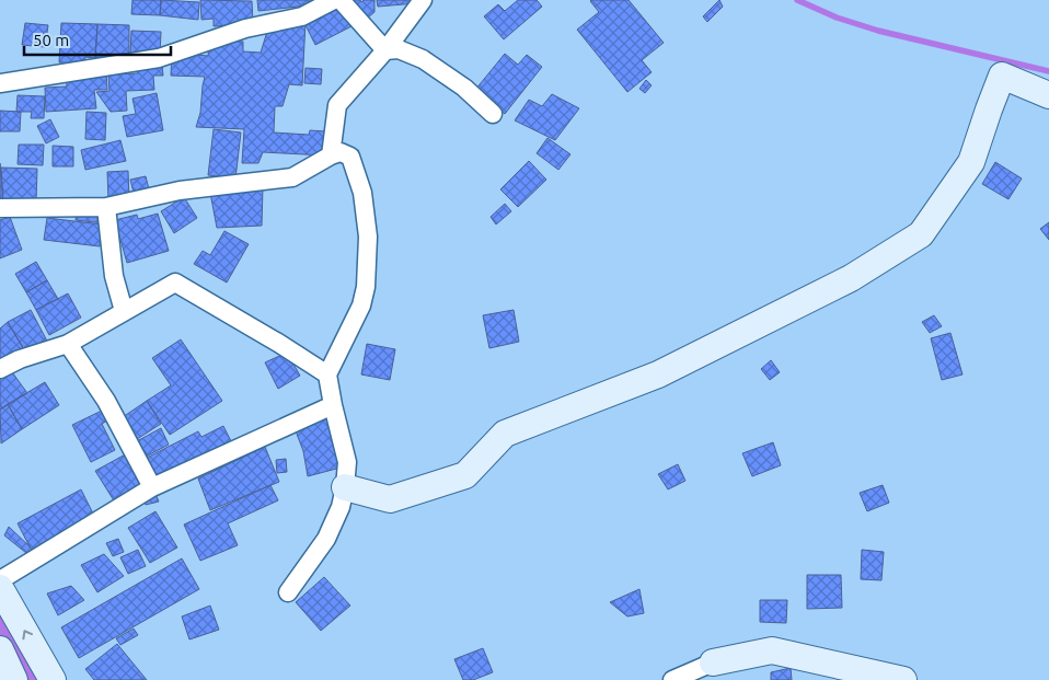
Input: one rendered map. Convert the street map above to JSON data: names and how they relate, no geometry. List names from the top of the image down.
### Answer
{
  "scale_bar": "50 m"
}
